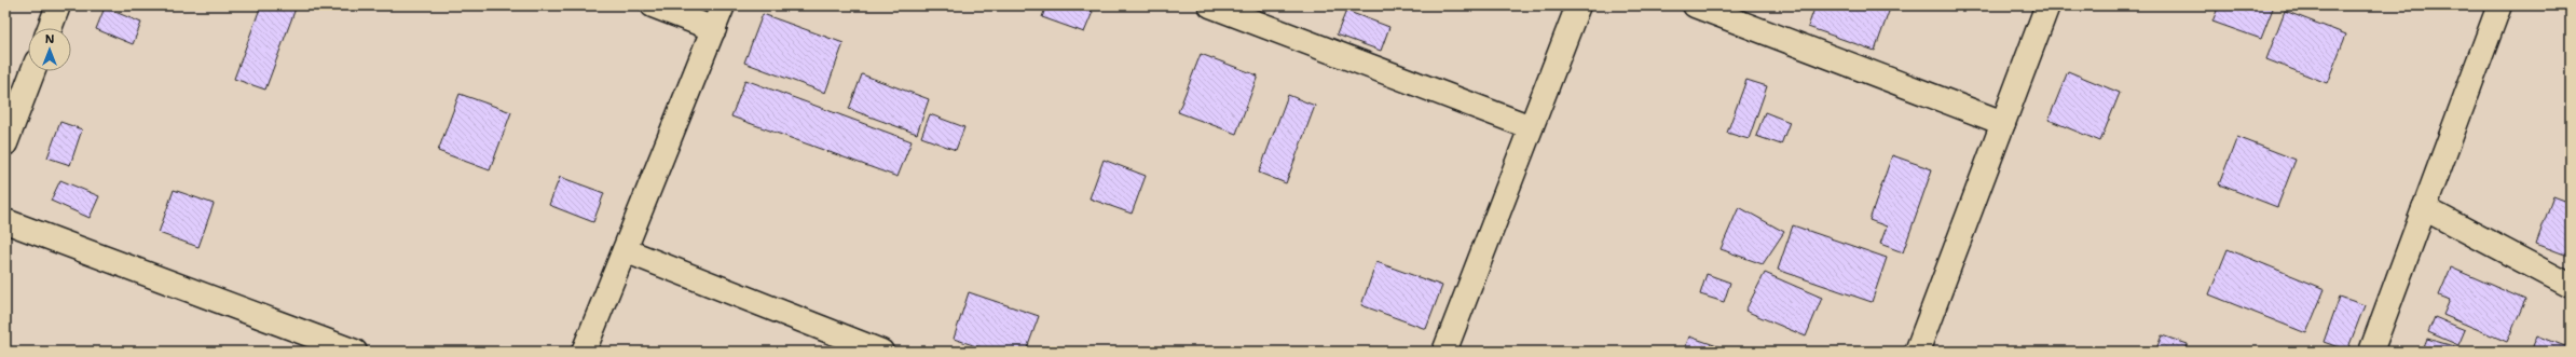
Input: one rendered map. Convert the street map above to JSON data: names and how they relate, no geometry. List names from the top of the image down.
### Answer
{
  "north": "top"
}
